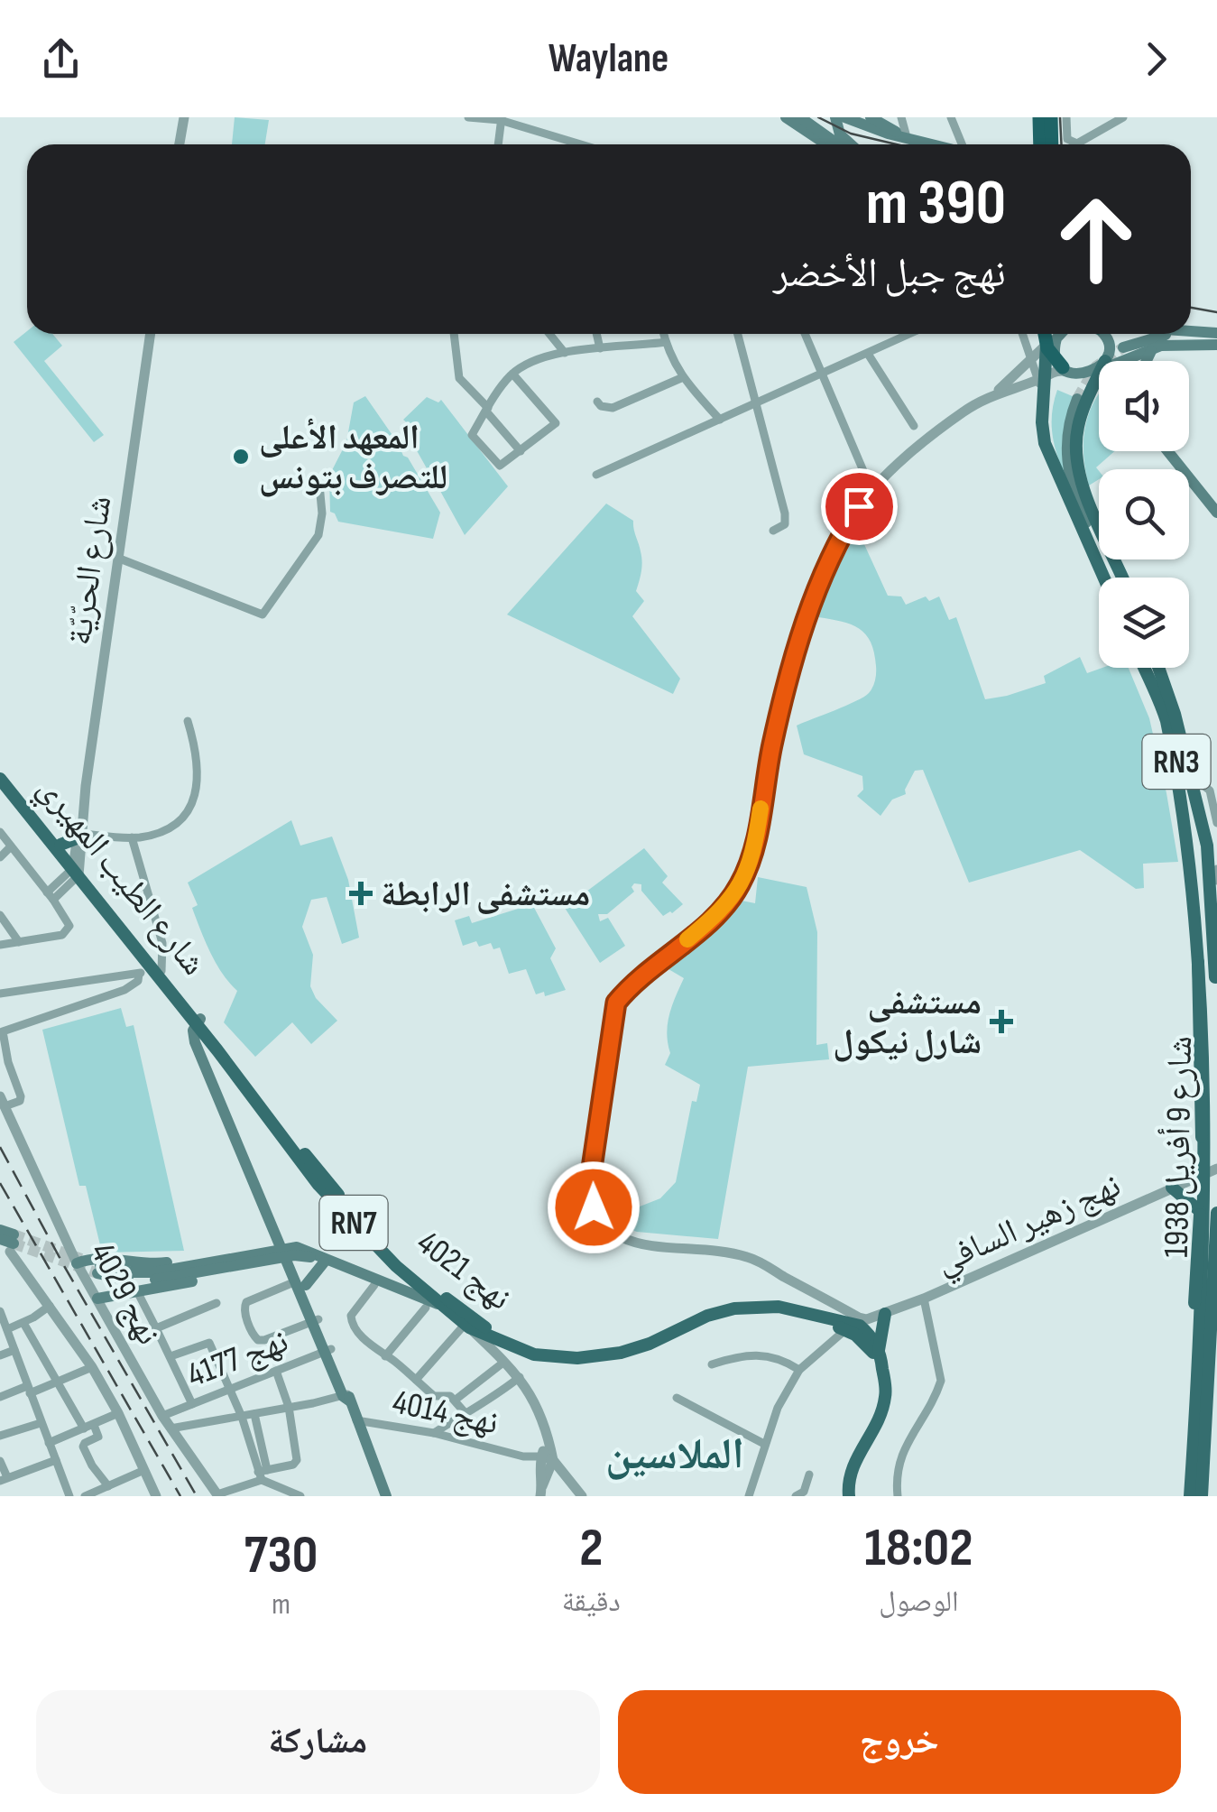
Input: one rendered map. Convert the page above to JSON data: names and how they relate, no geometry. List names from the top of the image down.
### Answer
{
  "streets": {
    "main road": [
      "RN3",
      "شارع الطيب المهيري",
      "شارع 9 أفريل 1938",
      "RN7",
      "نهج 4021"
    ],
    "street": [
      "شارع الحرّيّة",
      "نهج زهير السافي",
      "نهج 4029",
      "نهج 4177",
      "نهج 4014"
    ]
  },
  "crossings": [
    ["شارع الحرّيّة", "شارع الطيب المهيري"],
    ["شارع الطيب المهيري", "نهج 4021"],
    ["شارع الطيب المهيري", "نهج 4029"],
    ["شارع 9 أفريل 1938", "نهج زهير السافي"],
    ["نهج زهير السافي", "نهج 4021"],
    ["نهج 4029", "نهج 4177"]
  ],
  "districts": ["الملاسين"],
  "places": {
    "other": ["المعهد الأعلى للتصرف بتونس"],
    "health": ["مستشفى الرابطة", "مستشفى شارل نيكول"]
  },
  "page": {
    "header": "Waylane",
    "turn": ["390 m", "نهج جبل الأخضر"],
    "eta": [
      "18:02",
      "الوصول",
      "2",
      "دقيقة",
      "730",
      "m"
    ],
    "buttons": ["خروج", "مشاركة"]
  }
}
